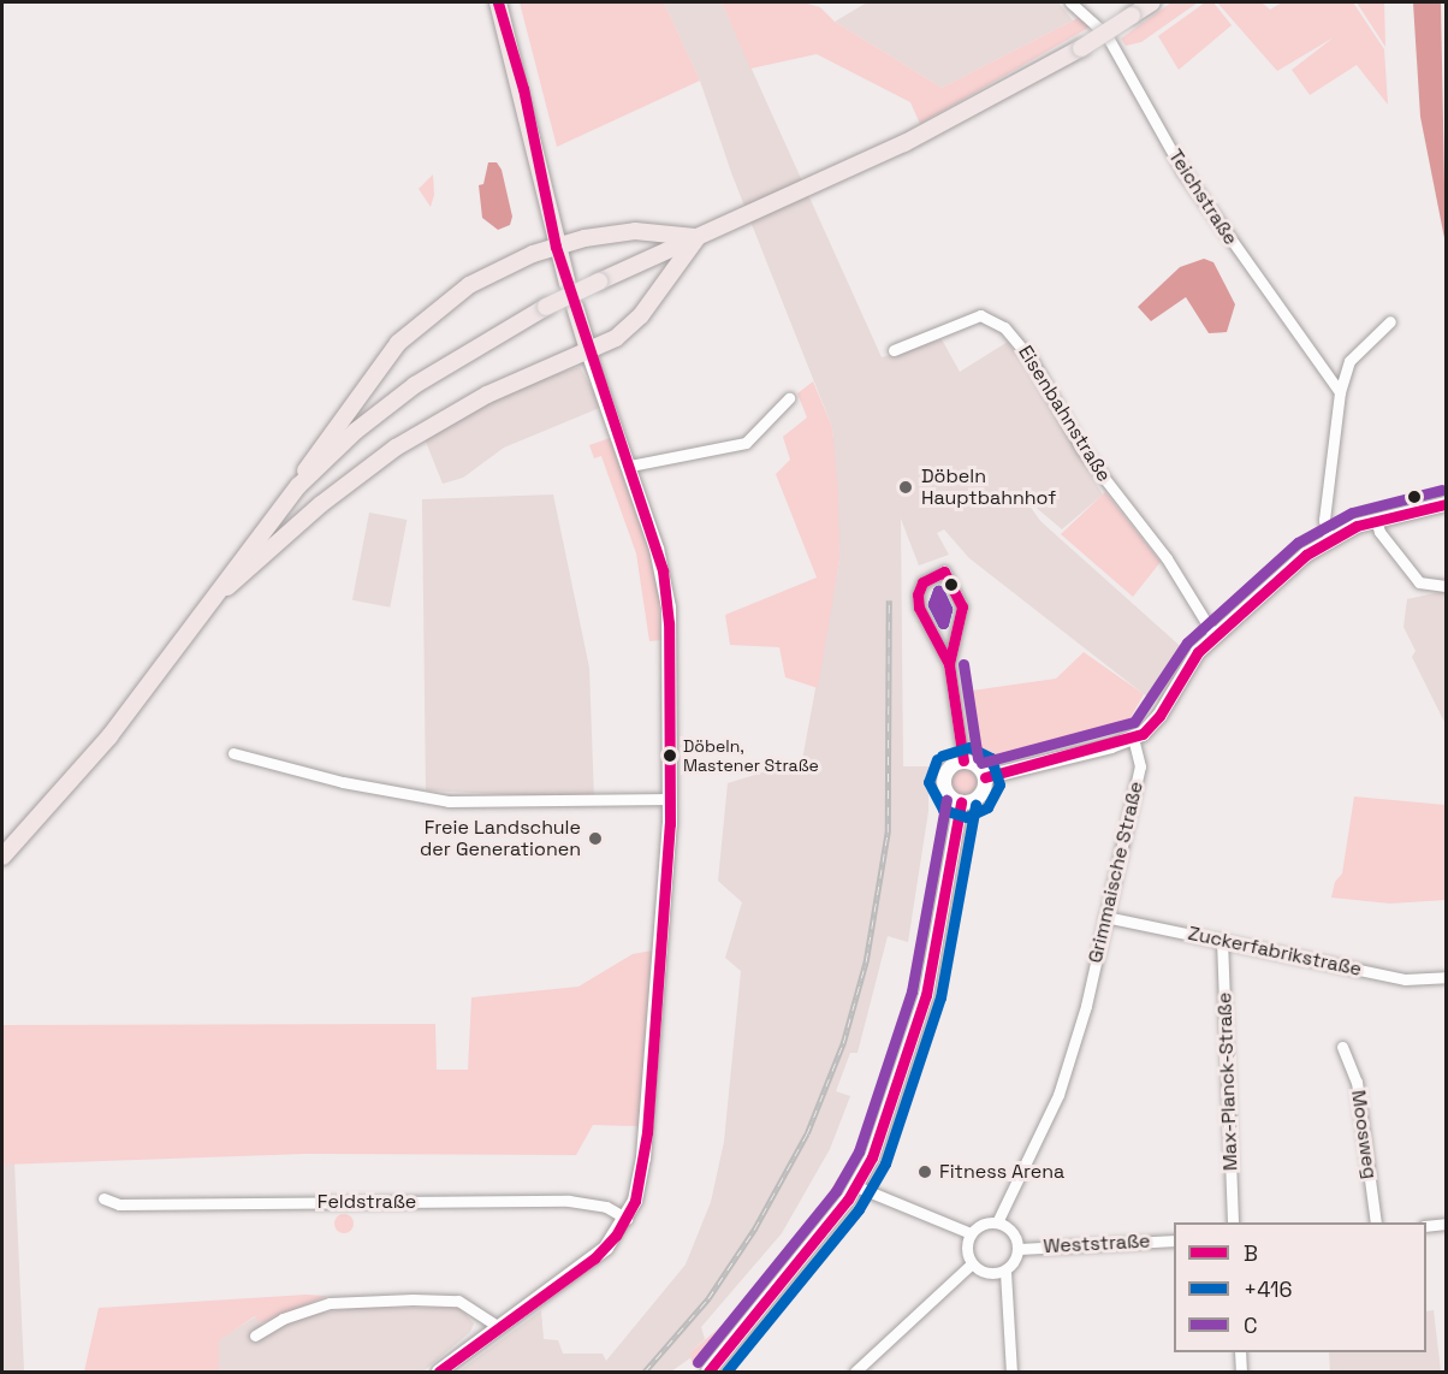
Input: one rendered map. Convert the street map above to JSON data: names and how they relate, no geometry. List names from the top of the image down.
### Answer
{
  "streets": {
    "street": [
      "Teichstraße",
      "Eisenbahnstraße",
      "Grimmaische Straße",
      "Zuckerfabrikstraße",
      "Max-Planck-Straße",
      "Moosweg",
      "Feldstraße",
      "Weststraße"
    ]
  },
  "crossings": [
    ["Grimmaische Straße", "Zuckerfabrikstraße"],
    ["Grimmaische Straße", "Weststraße"],
    ["Zuckerfabrikstraße", "Max-Planck-Straße"]
  ],
  "places": [
    "Döbeln Hauptbahnhof",
    "Döbeln, Mastener Straße",
    "Freie Landschule der Generationen",
    "Fitness Arena"
  ],
  "lines": ["transit line B", "transit line C", "transit line +416"],
  "legend": ["B", "+416", "C"]
}
